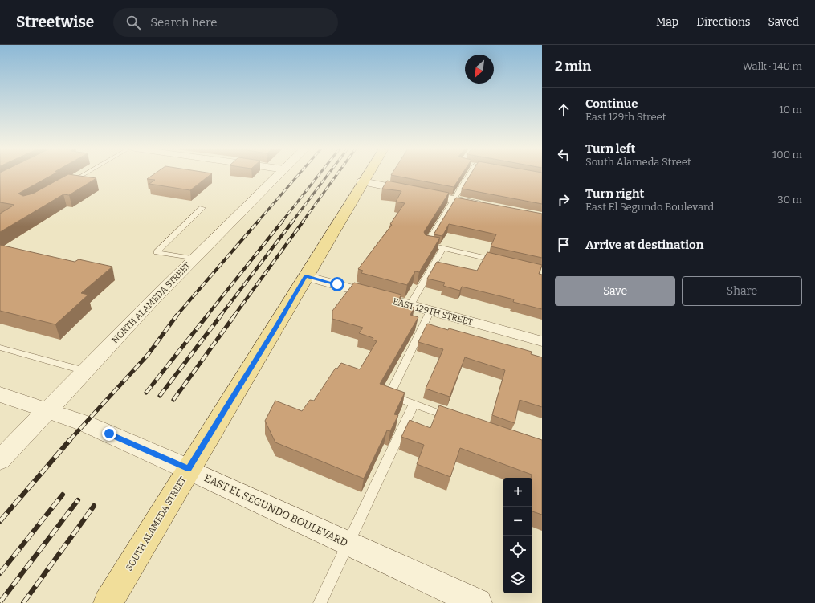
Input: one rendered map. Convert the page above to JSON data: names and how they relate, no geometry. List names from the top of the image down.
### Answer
{
  "streets": {
    "main road": ["SOUTH ALAMEDA STREET"],
    "street": ["NORTH ALAMEDA STREET", "EAST 129TH STREET", "EAST EL SEGUNDO BOULEVARD"]
  },
  "crossings": [
    ["NORTH ALAMEDA STREET", "EAST EL SEGUNDO BOULEVARD"],
    ["EAST 129TH STREET", "SOUTH ALAMEDA STREET"],
    ["EAST EL SEGUNDO BOULEVARD", "SOUTH ALAMEDA STREET"]
  ],
  "north": "bottom left",
  "page": {
    "header": "Streetwise",
    "search": "Search here",
    "nav": ["Map", "Directions", "Saved"],
    "heading": ["2 min", "Walk · 140 m"],
    "list": [
      ["Continue", "East 129th Street", "10 m"],
      ["Turn left", "South Alameda Street", "100 m"],
      ["Turn right", "East El Segundo Boulevard", "30 m"],
      "Arrive at destination"
    ],
    "buttons": ["Save", "Share"],
    "map_buttons": ["+", "−"]
  }
}
